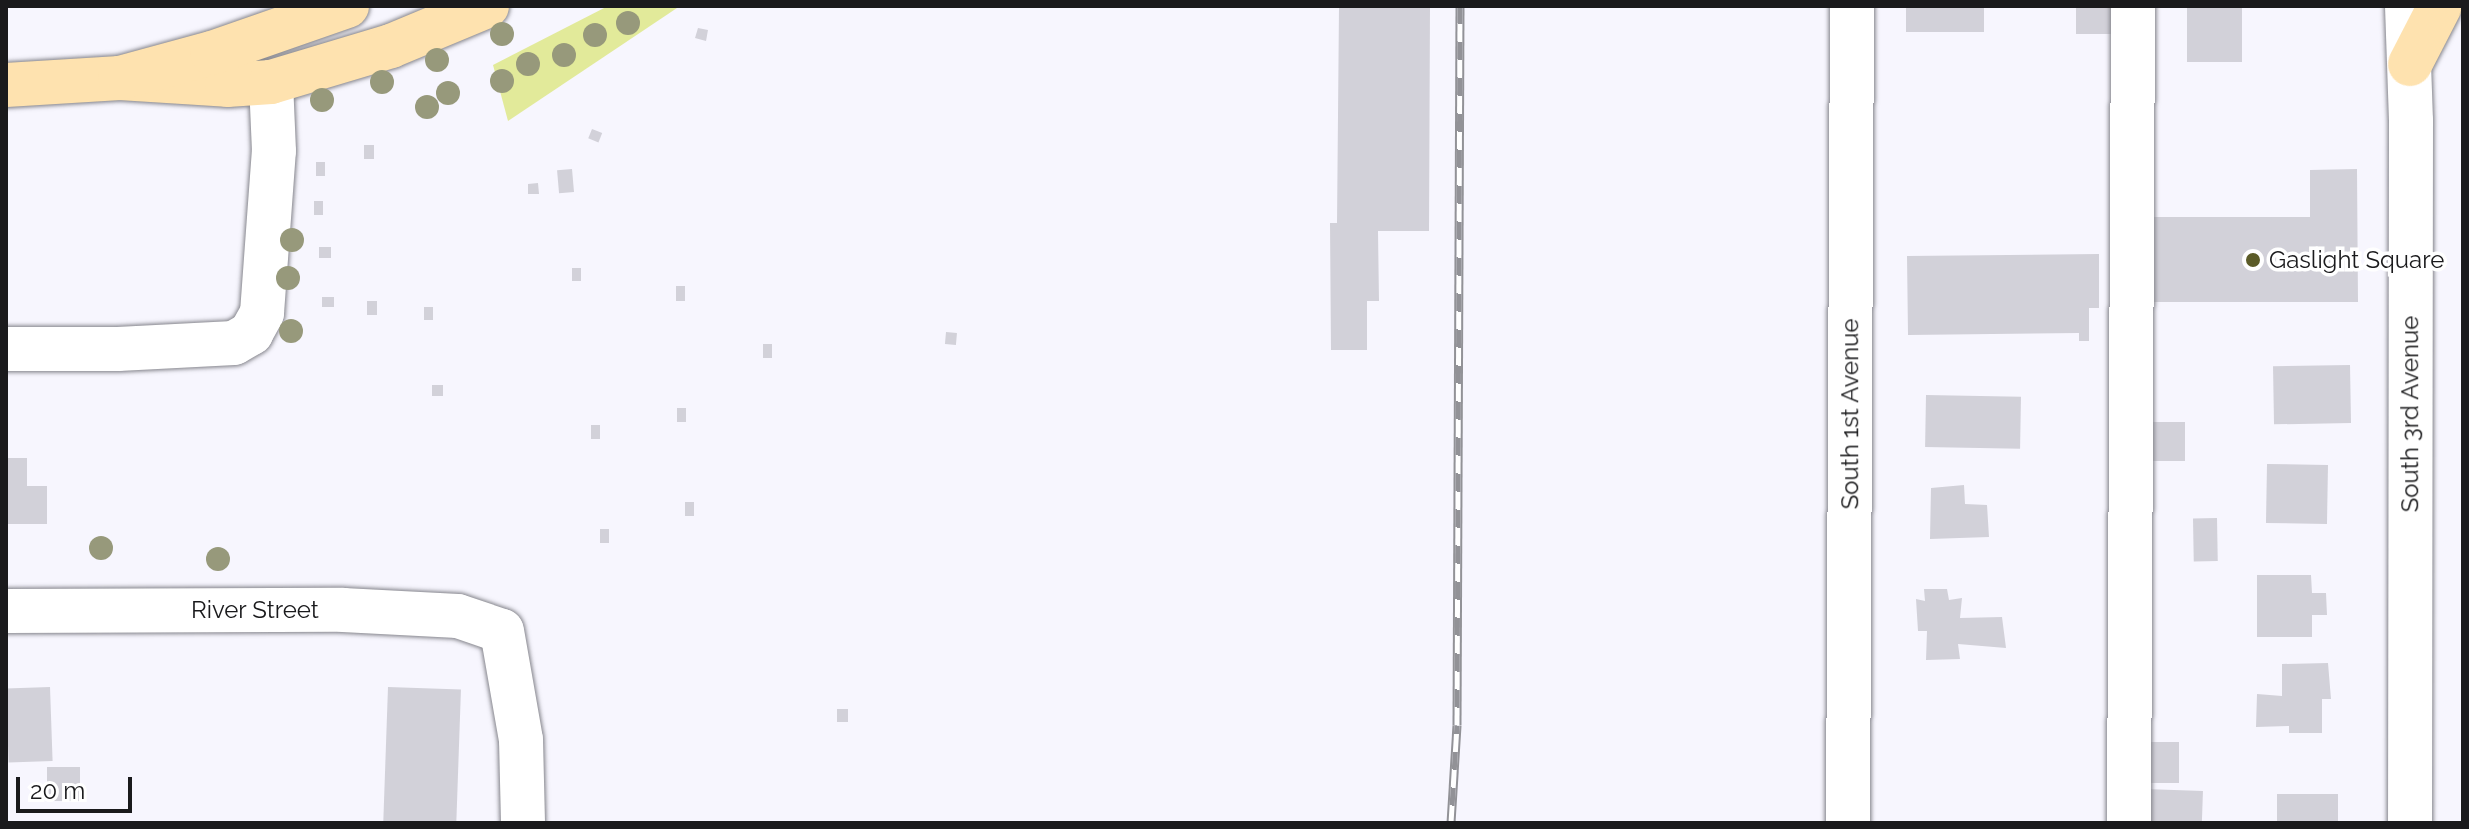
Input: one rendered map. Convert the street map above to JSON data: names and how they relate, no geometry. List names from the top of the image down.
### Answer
{
  "streets": {
    "street": ["South 1st Avenue", "South 3rd Avenue", "River Street"]
  },
  "places": ["Gaslight Square"],
  "scale_bar": "20 m"
}
